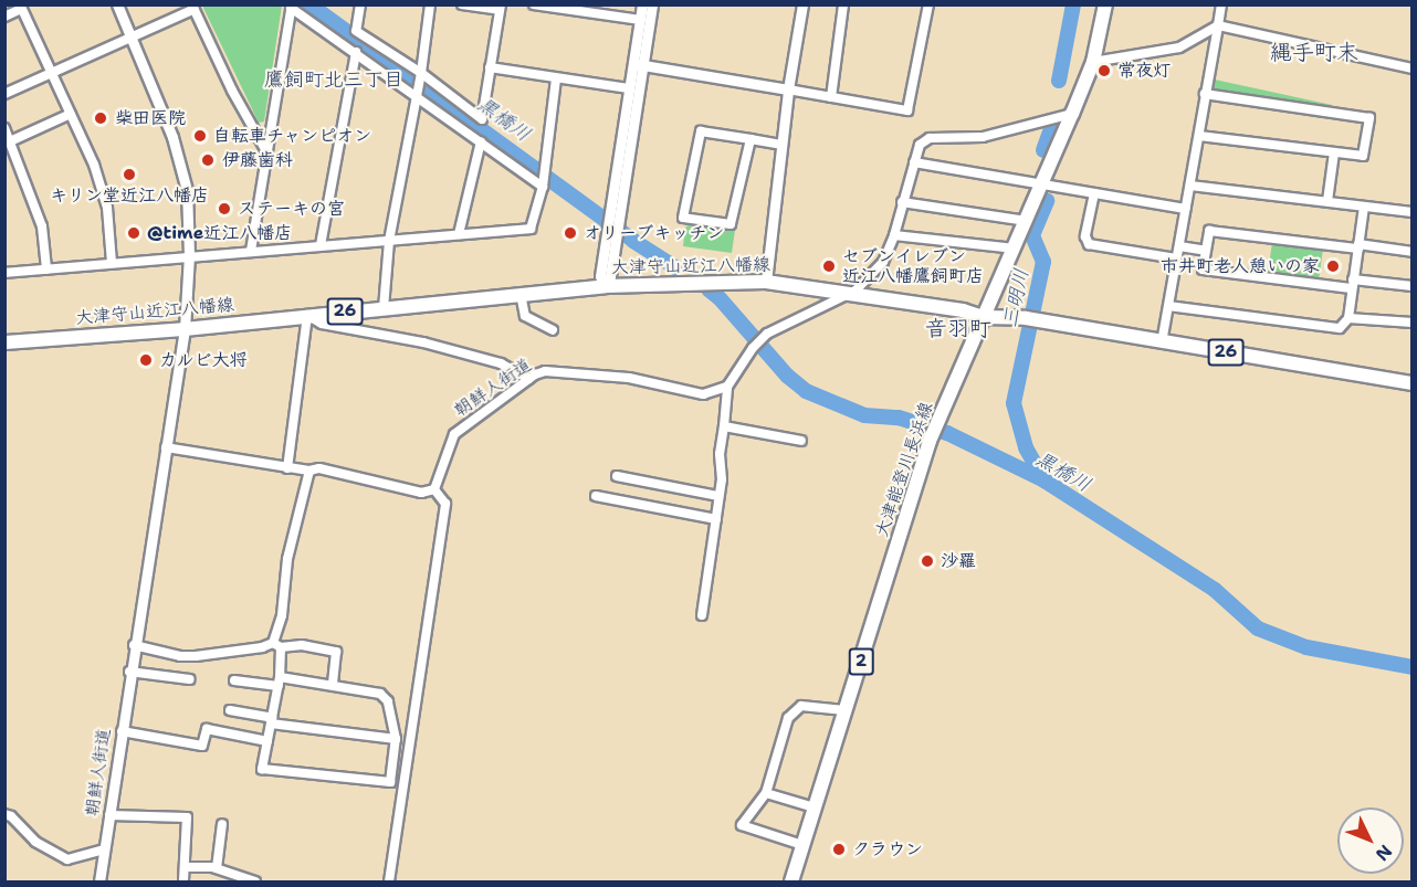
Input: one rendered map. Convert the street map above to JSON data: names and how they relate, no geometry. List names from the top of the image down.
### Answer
{
  "streets": {
    "main road": [
      "大津守山近江八幡線",
      "26",
      "大津能登川長浜線",
      "2"
    ],
    "street": ["朝鮮人街道"]
  },
  "crossings": [
    ["大津守山近江八幡線", "朝鮮人街道"],
    ["大津守山近江八幡線", "大津能登川長浜線"]
  ],
  "districts": ["縄手町末", "鷹飼町北三丁目", "音羽町"],
  "water": ["黒橋川", "三明川"],
  "places": [
    "常夜灯",
    "柴田医院",
    "自転車チャンピオン",
    "伊藤歯科",
    "キリン堂近江八幡店",
    "ステーキの宮",
    "@time近江八幡店",
    "オリーブキッチン",
    "セブンイレブン 近江八幡鷹飼町店",
    "市井町老人憩いの家",
    "カルビ大将",
    "沙羅",
    "クラウン"
  ],
  "north": "bottom right"
}
